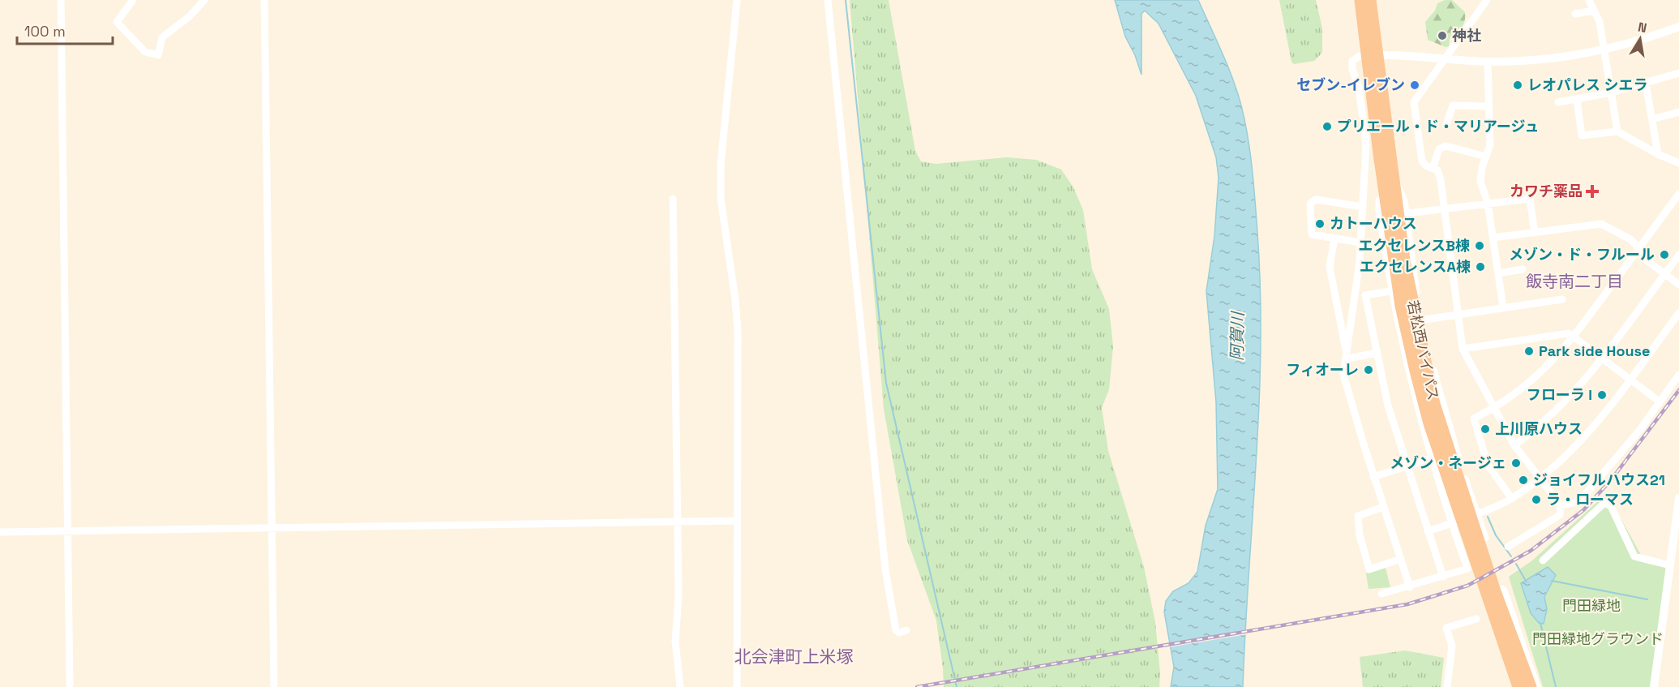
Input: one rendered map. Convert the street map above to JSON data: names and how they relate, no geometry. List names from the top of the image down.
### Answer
{
  "streets": {
    "highway": ["若松西バイパス"]
  },
  "districts": ["飯寺南二丁目", "北会津町上米塚"],
  "water": ["阿賀川"],
  "parks": ["門田緑地", "門田緑地グラウンド"],
  "places": {
    "other": [
      "神社",
      "セブン-イレブン",
      "レオパレス シエラ",
      "プリエール・ド・マリアージュ",
      "カトーハウス",
      "エクセレンスB棟",
      "メゾン・ド・フルール",
      "エクセレンスA棟",
      "Park side House",
      "フィオーレ",
      "フローラ I",
      "上川原ハウス",
      "メゾン・ネージェ",
      "ジョイフルハウス21",
      "ラ・ローマス"
    ],
    "health": ["カワチ薬品"]
  },
  "scale_bar": "100 m",
  "north": "top"
}
